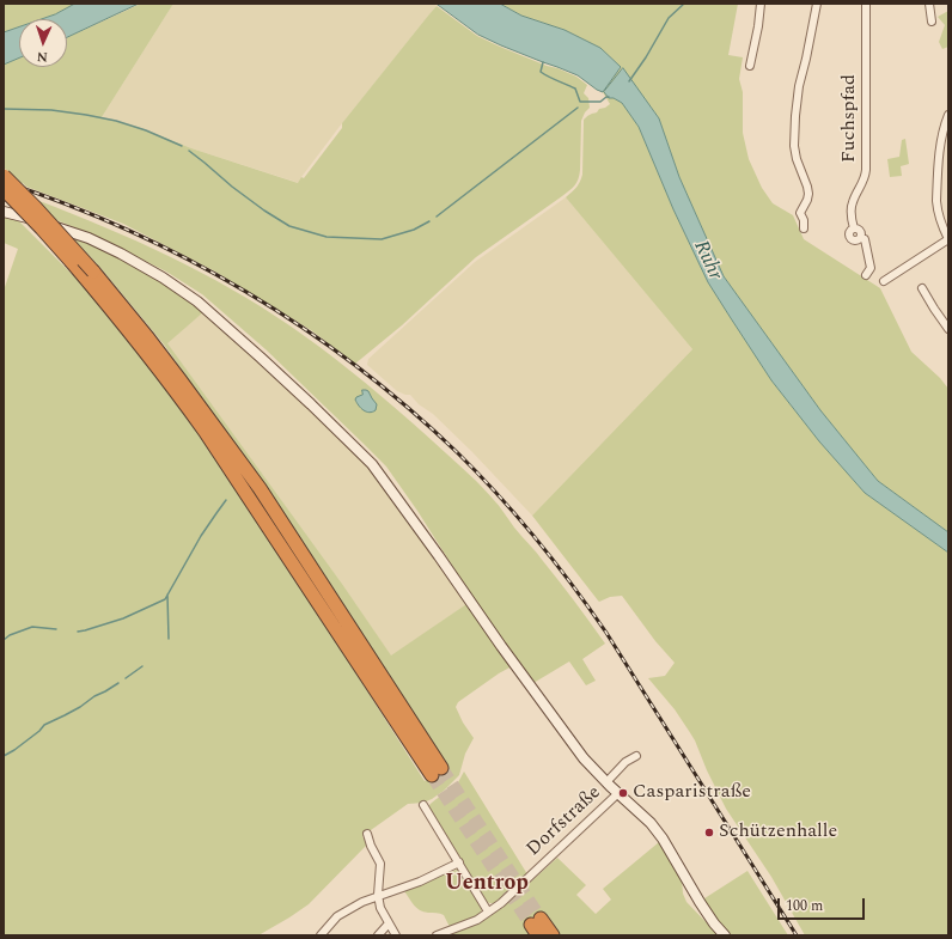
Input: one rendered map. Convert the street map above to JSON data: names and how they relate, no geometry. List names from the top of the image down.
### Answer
{
  "streets": {
    "street": ["Fuchspfad", "Dorfstraße"]
  },
  "districts": ["Uentrop"],
  "water": ["Ruhr"],
  "places": ["Casparistraße", "Schützenhalle"],
  "scale_bar": "100 m",
  "north": "bottom"
}
